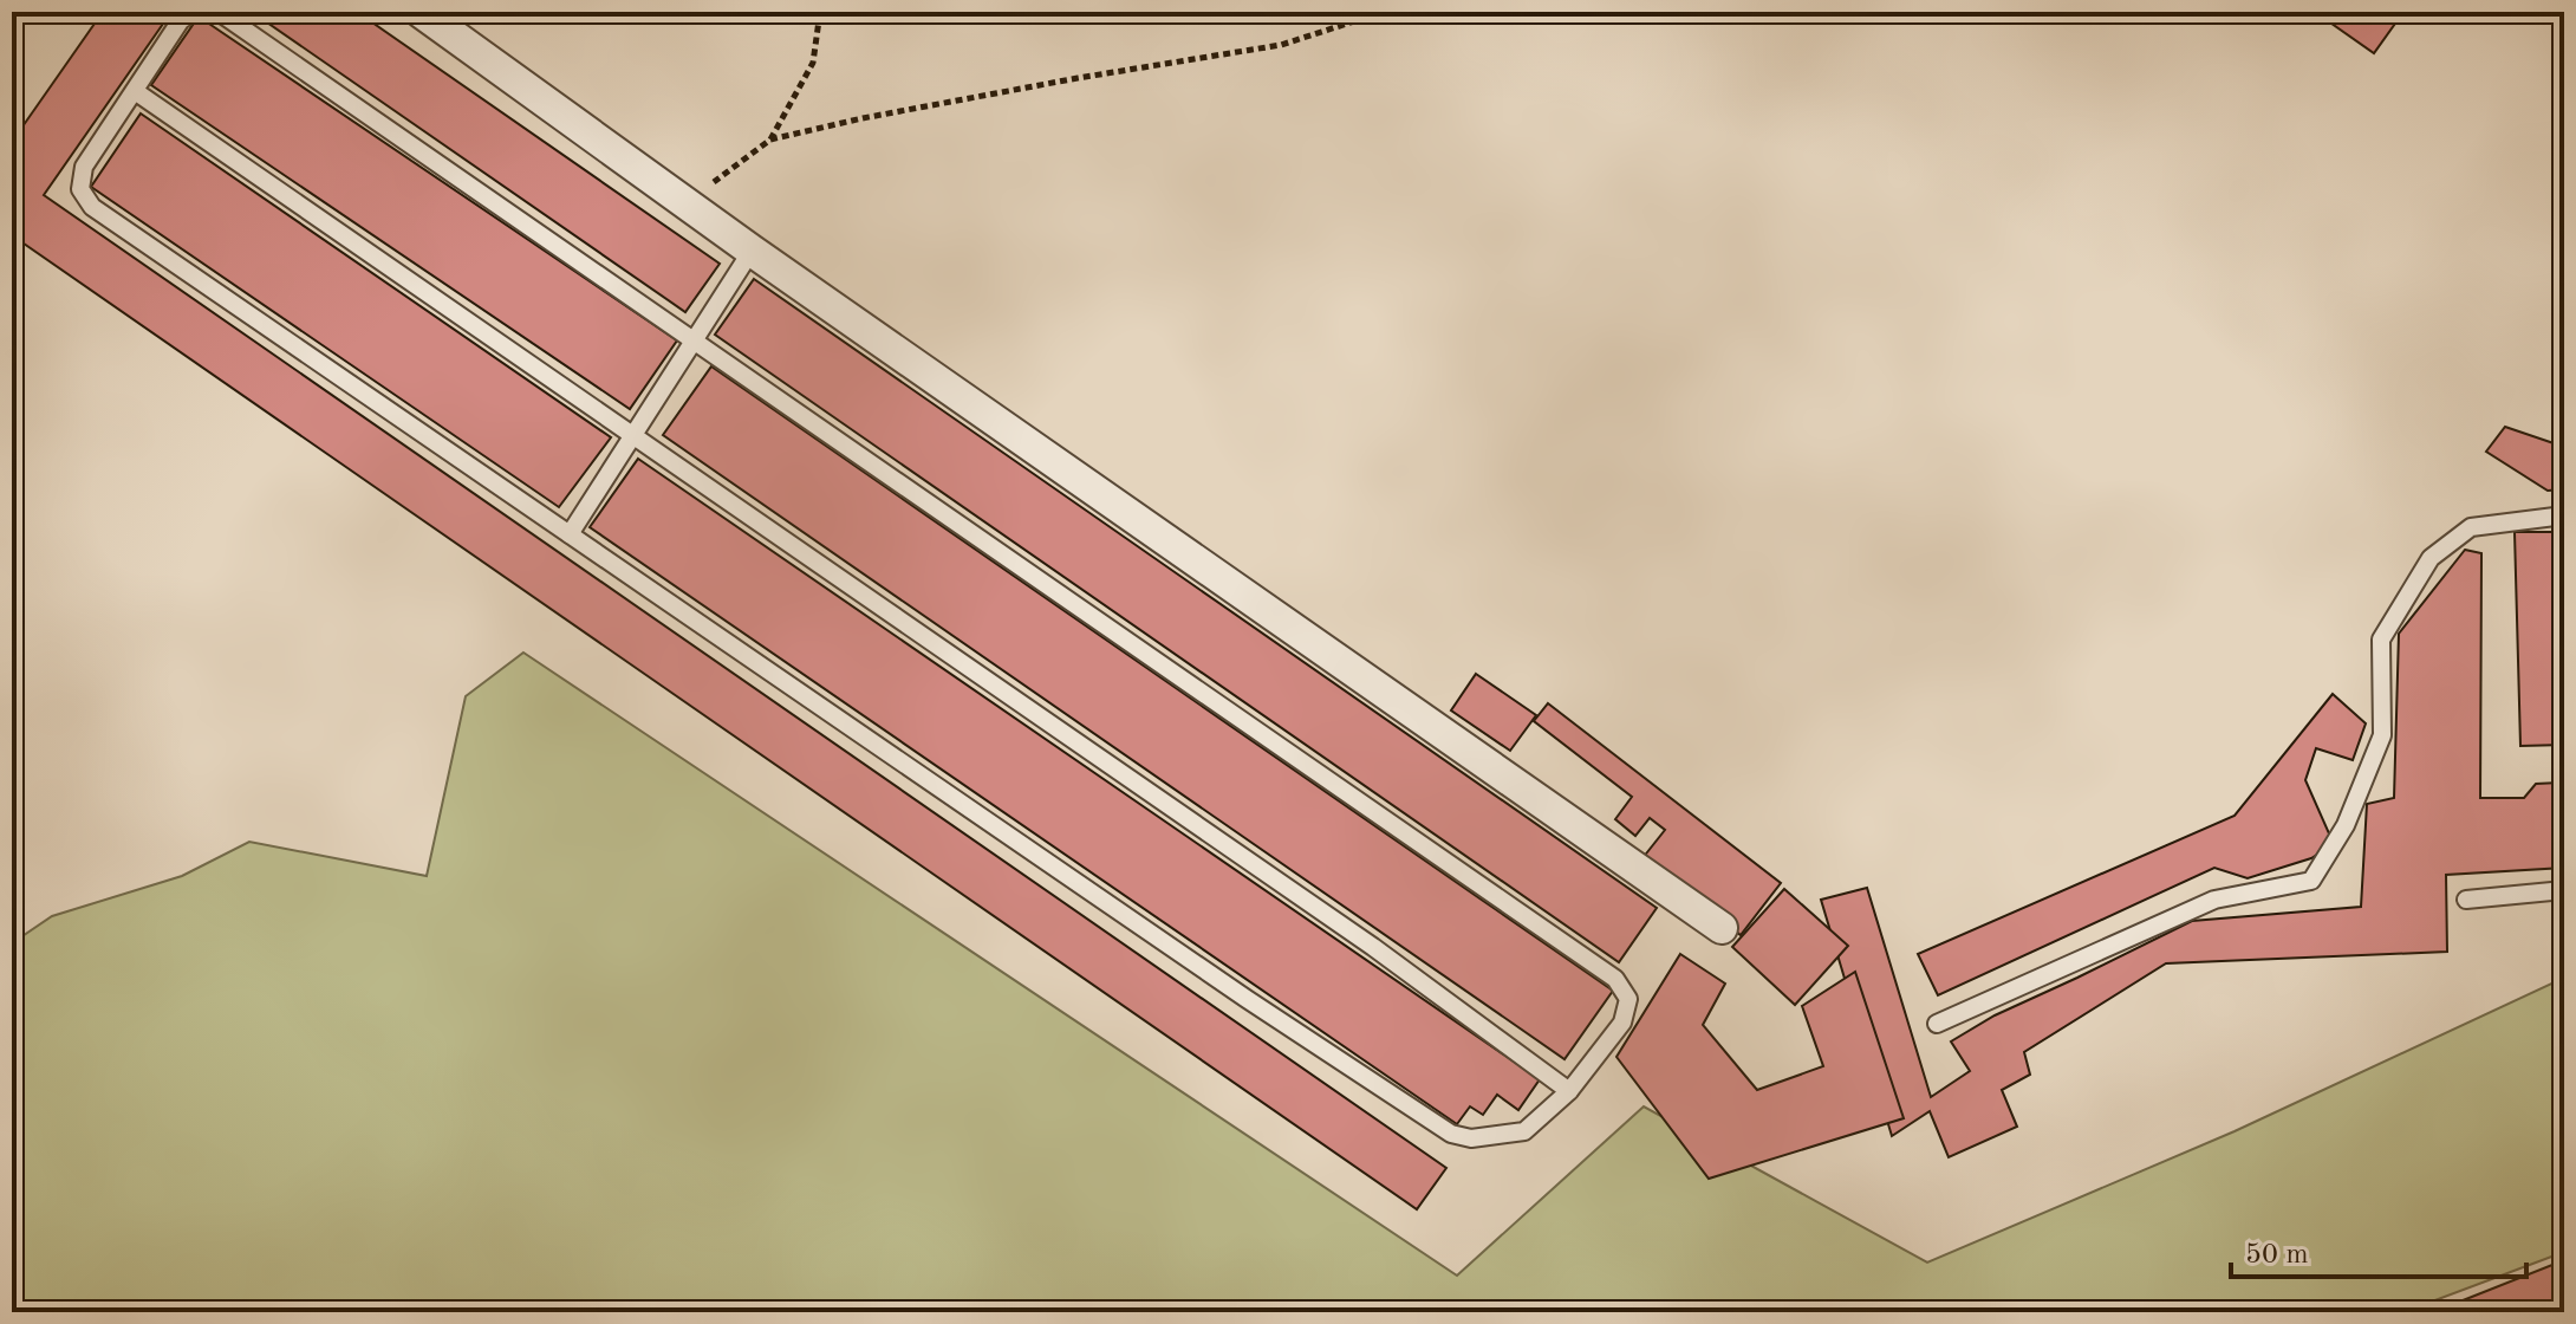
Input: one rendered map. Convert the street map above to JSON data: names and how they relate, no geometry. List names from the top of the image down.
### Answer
{
  "scale_bar": "50 m"
}
